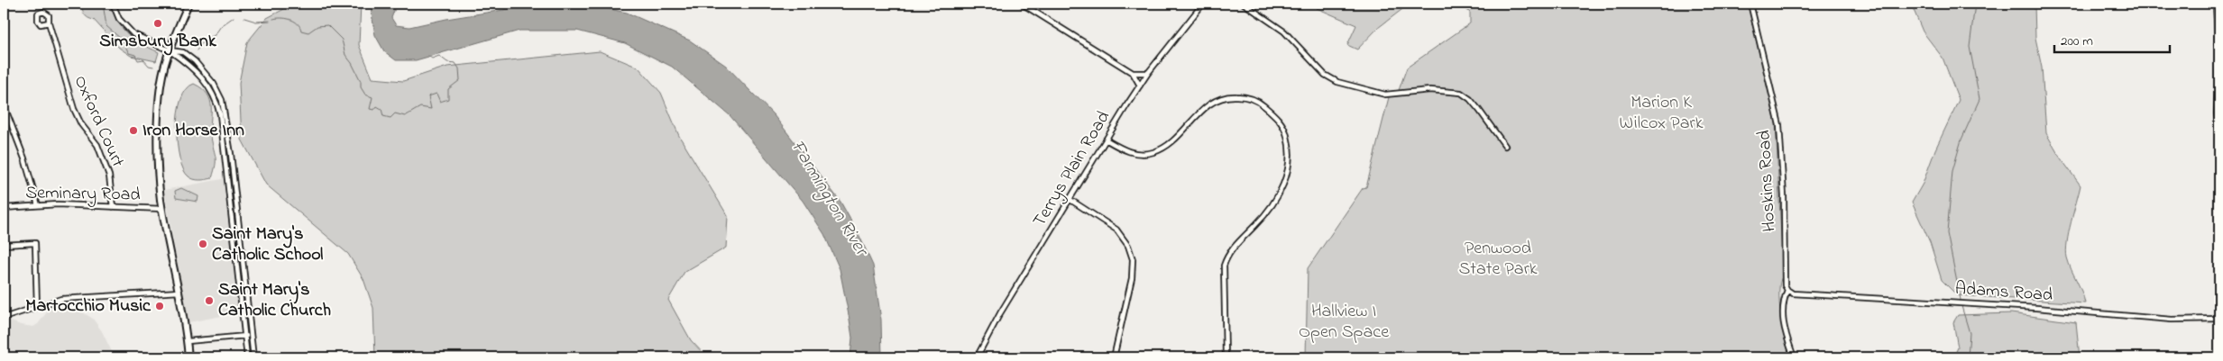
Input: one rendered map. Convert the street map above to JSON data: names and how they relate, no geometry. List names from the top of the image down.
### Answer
{
  "streets": {
    "street": [
      "Oxford Court",
      "Terrys Plain Road",
      "Hoskins Road",
      "Seminary Road",
      "Adams Road"
    ]
  },
  "crossings": [
    ["Oxford Court", "Seminary Road"],
    ["Hoskins Road", "Adams Road"]
  ],
  "water": ["Farmington River"],
  "parks": ["Marion K Wilcox Park", "Penwood State Park", "Hallview I Open Space"],
  "places": [
    "Simsbury Bank",
    "Iron Horse Inn",
    "Saint Mary's Catholic School",
    "Saint Mary's Catholic Church",
    "Martocchio Music"
  ],
  "scale_bar": "200 m"
}
